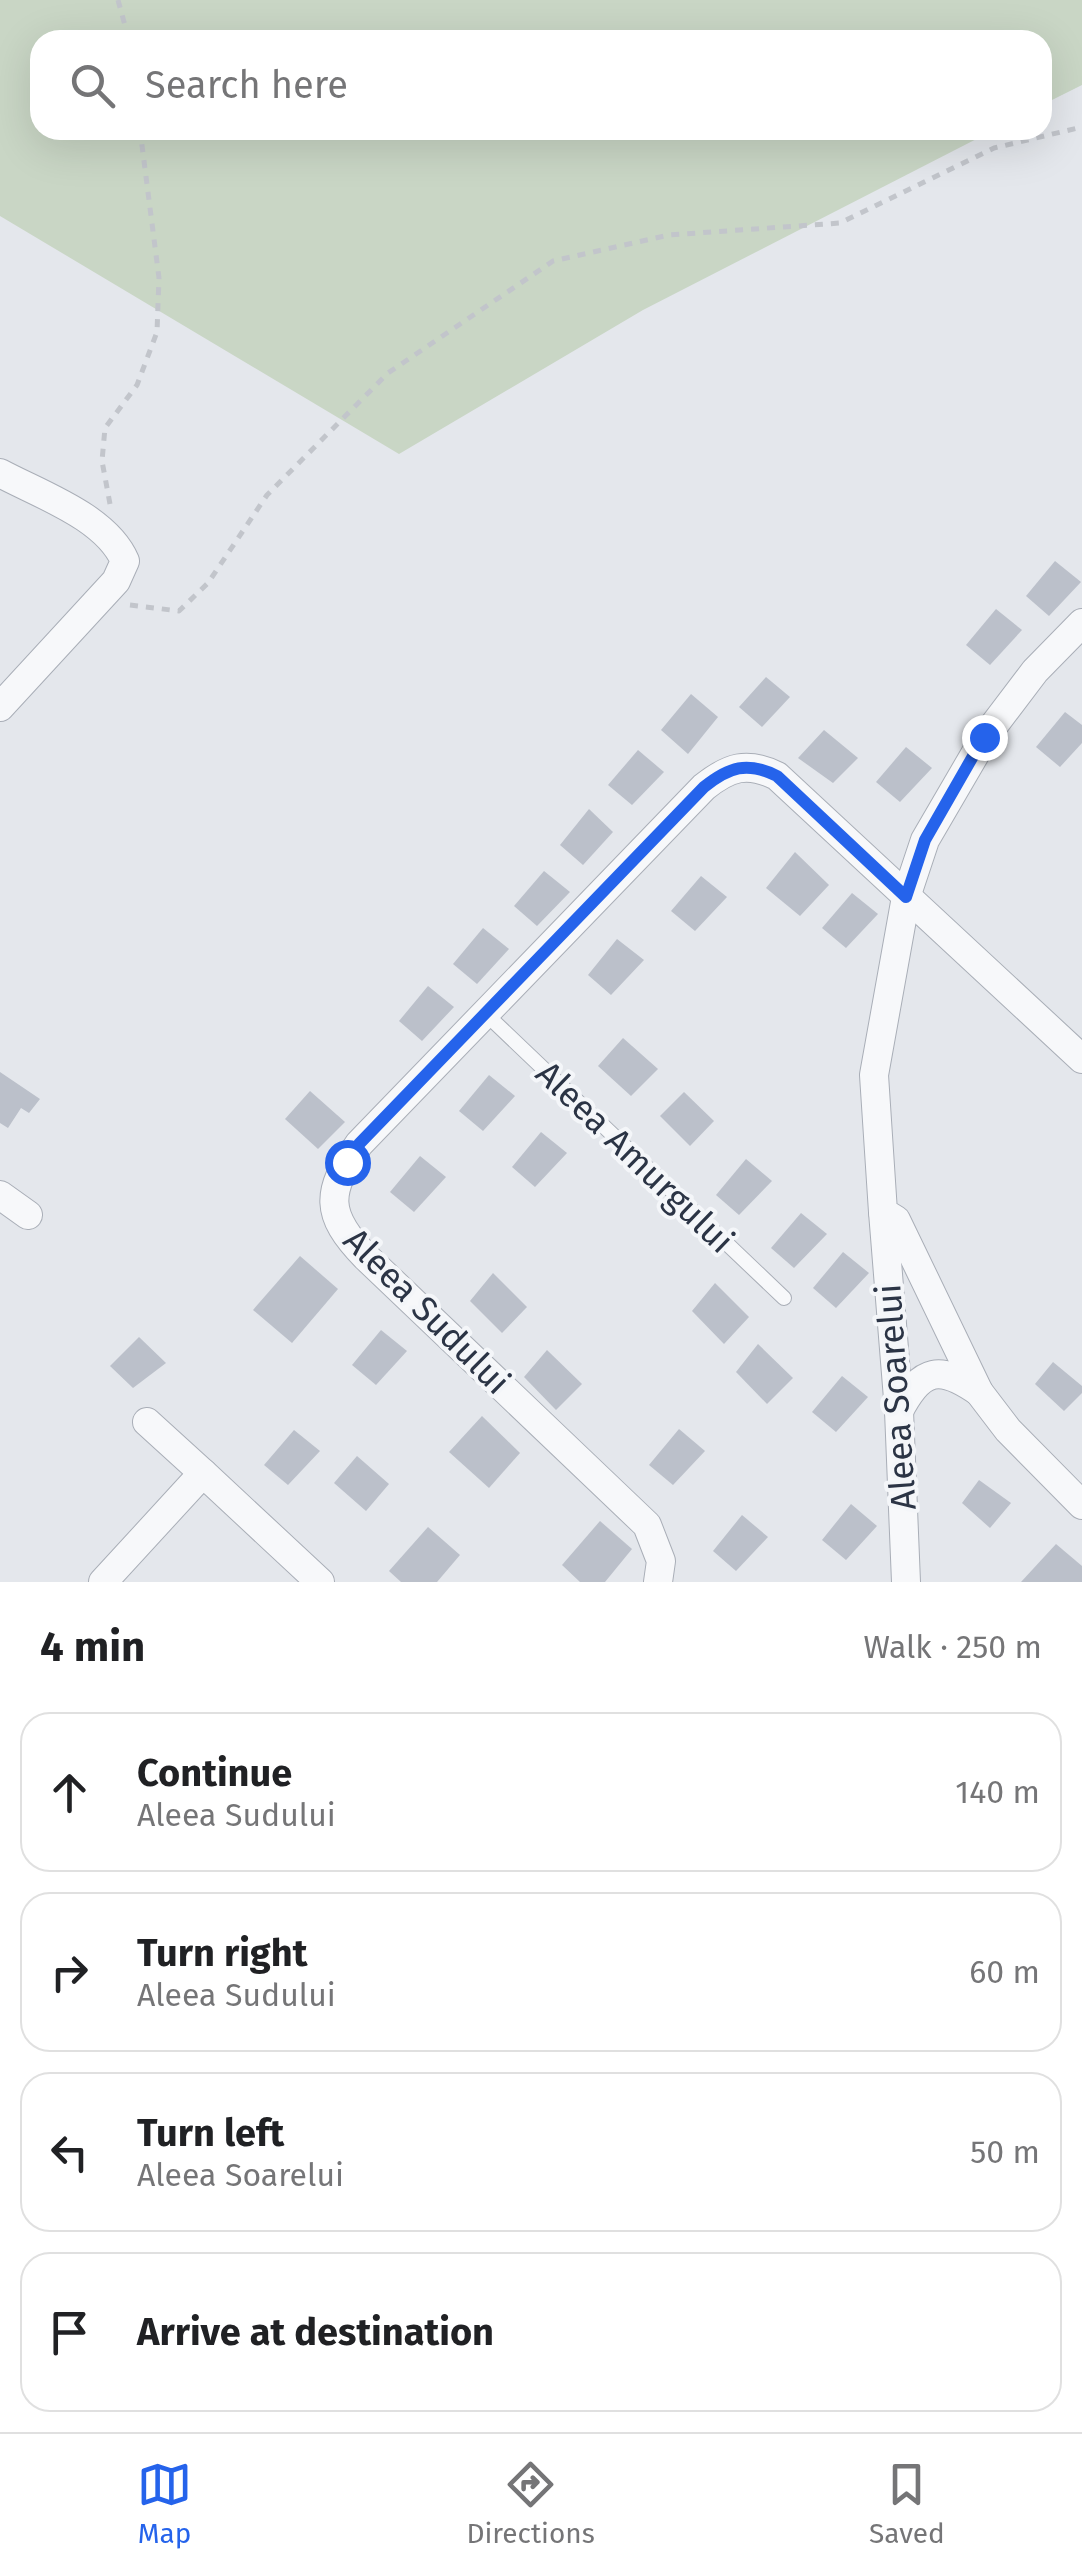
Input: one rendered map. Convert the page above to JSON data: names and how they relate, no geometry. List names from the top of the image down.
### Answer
{
  "streets": {
    "street": ["Aleea Sudului", "Aleea Soarelui"],
    "lane": ["Aleea Amurgului"]
  },
  "crossings": [
    ["Aleea Amurgului", "Aleea Sudului"],
    ["Aleea Sudului", "Aleea Soarelui"]
  ],
  "page": {
    "search": "Search here",
    "heading": ["4 min", "Walk · 250 m"],
    "list": [
      ["Continue", "Aleea Sudului", "140 m"],
      ["Turn right", "Aleea Sudului", "60 m"],
      ["Turn left", "Aleea Soarelui", "50 m"],
      "Arrive at destination"
    ],
    "nav": ["Map", "Directions", "Saved"]
  }
}
